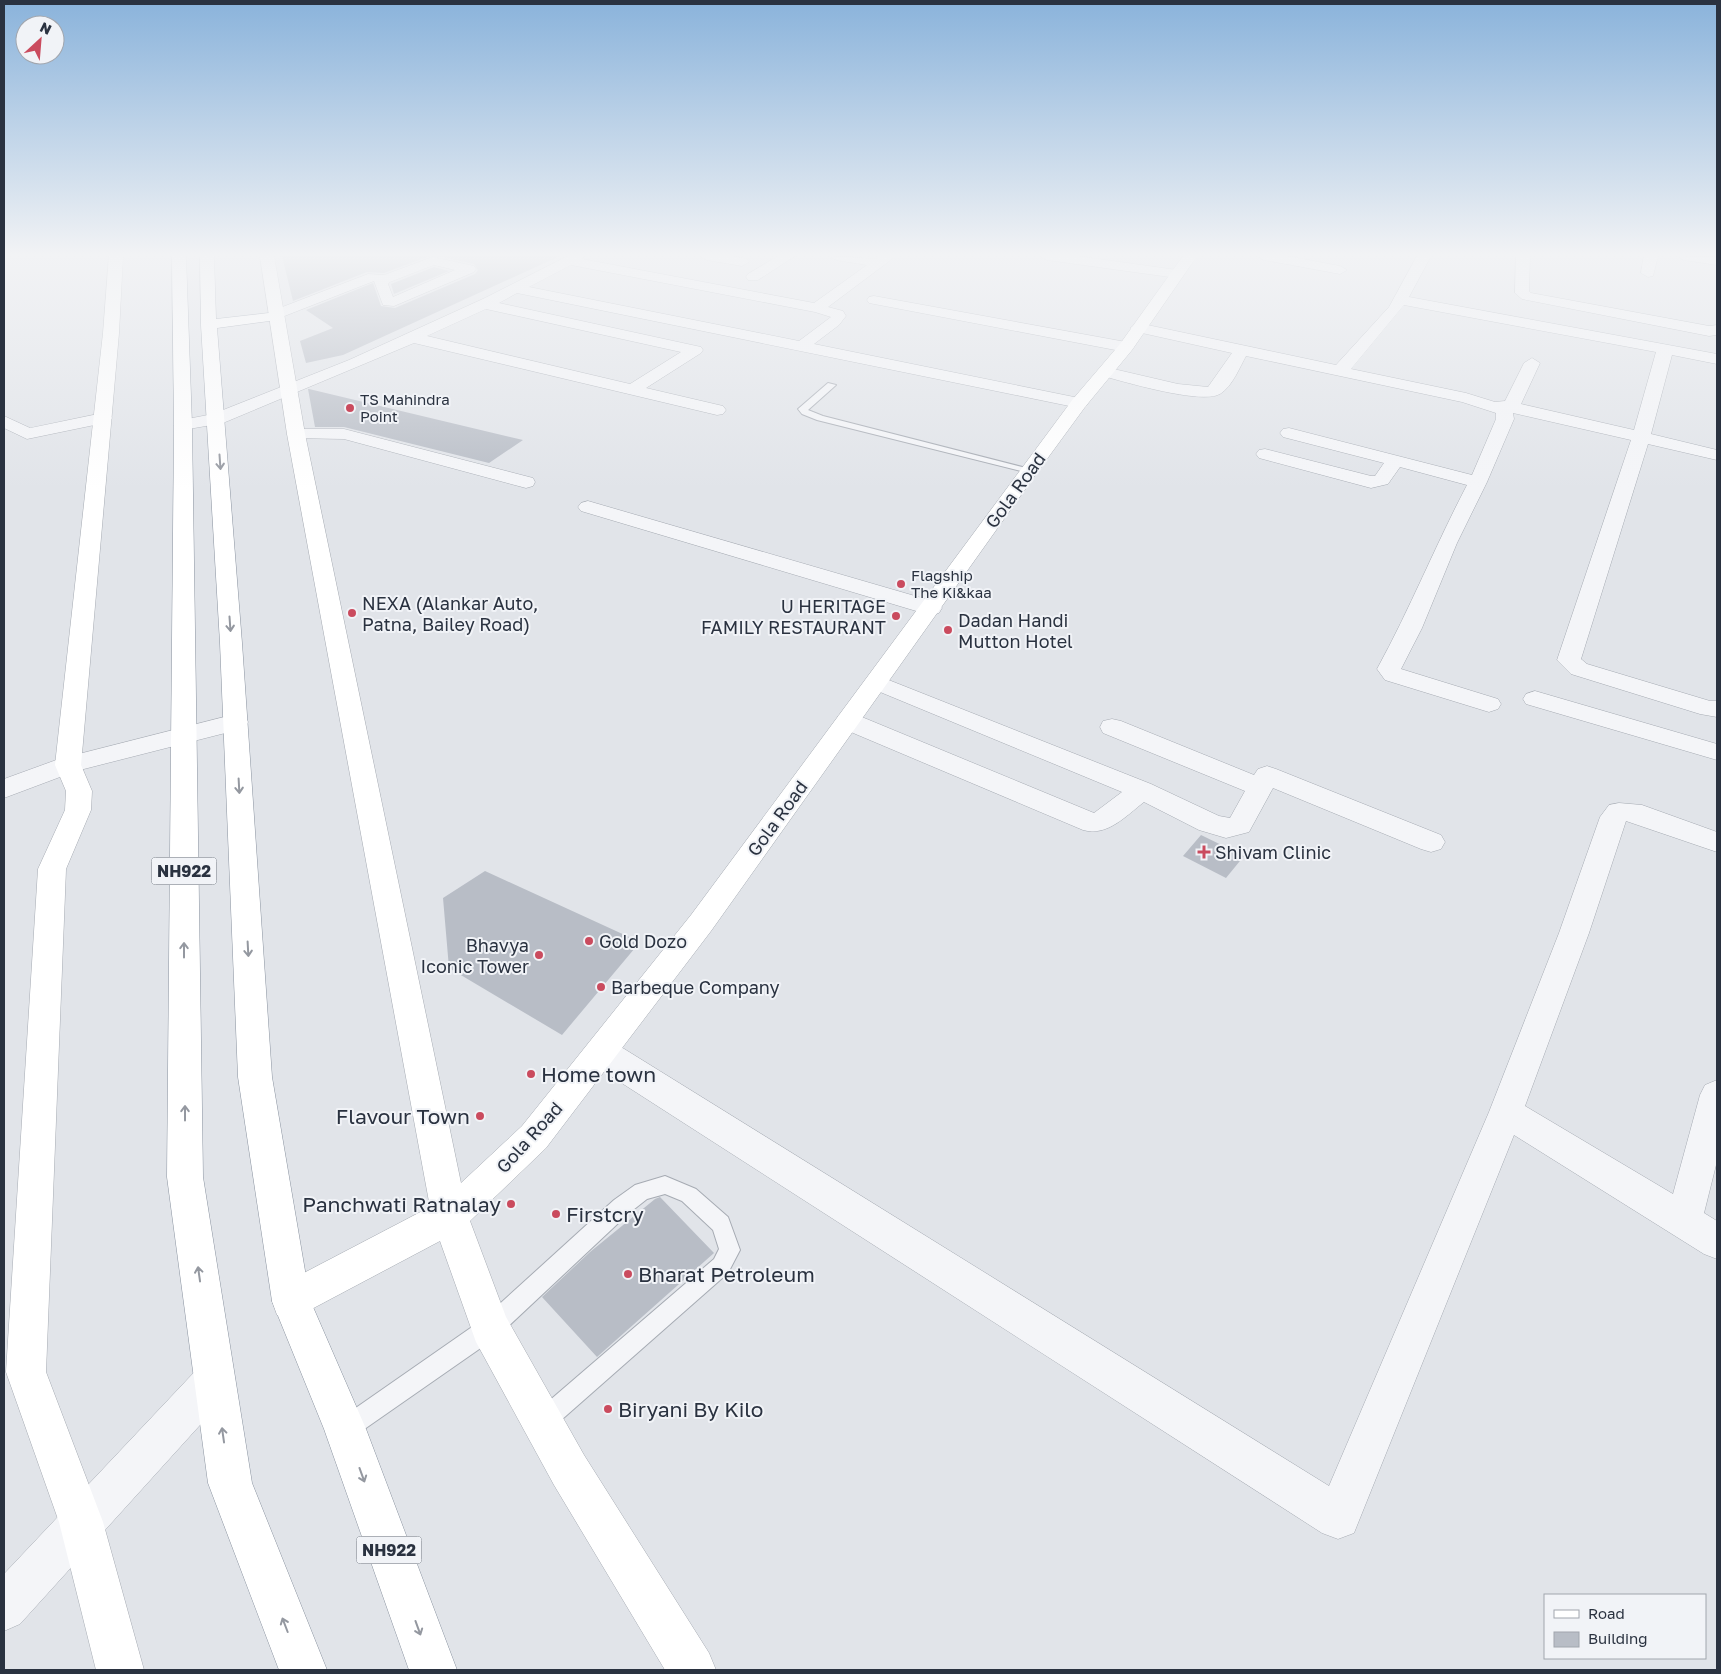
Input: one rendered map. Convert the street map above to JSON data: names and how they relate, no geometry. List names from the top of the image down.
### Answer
{
  "streets": {
    "main road": ["Gola Road", "NH922"]
  },
  "crossings": [
    ["Gola Road", "NH922"]
  ],
  "places": {
    "other": [
      "TS Mahindra Point",
      "Flagship The Ki&kaa",
      "NEXA (Alankar Auto, Patna, Bailey Road)",
      "U HERITAGE FAMILY RESTAURANT",
      "Dadan Handi Mutton Hotel",
      "Gold Dozo",
      "Bhavya Iconic Tower",
      "Barbeque Company",
      "Home town",
      "Flavour Town",
      "Panchwati Ratnalay",
      "Firstcry",
      "Bharat Petroleum",
      "Biryani By Kilo"
    ],
    "health": ["Shivam Clinic"]
  },
  "legend": ["Road", "Building"],
  "north": "top right"
}
